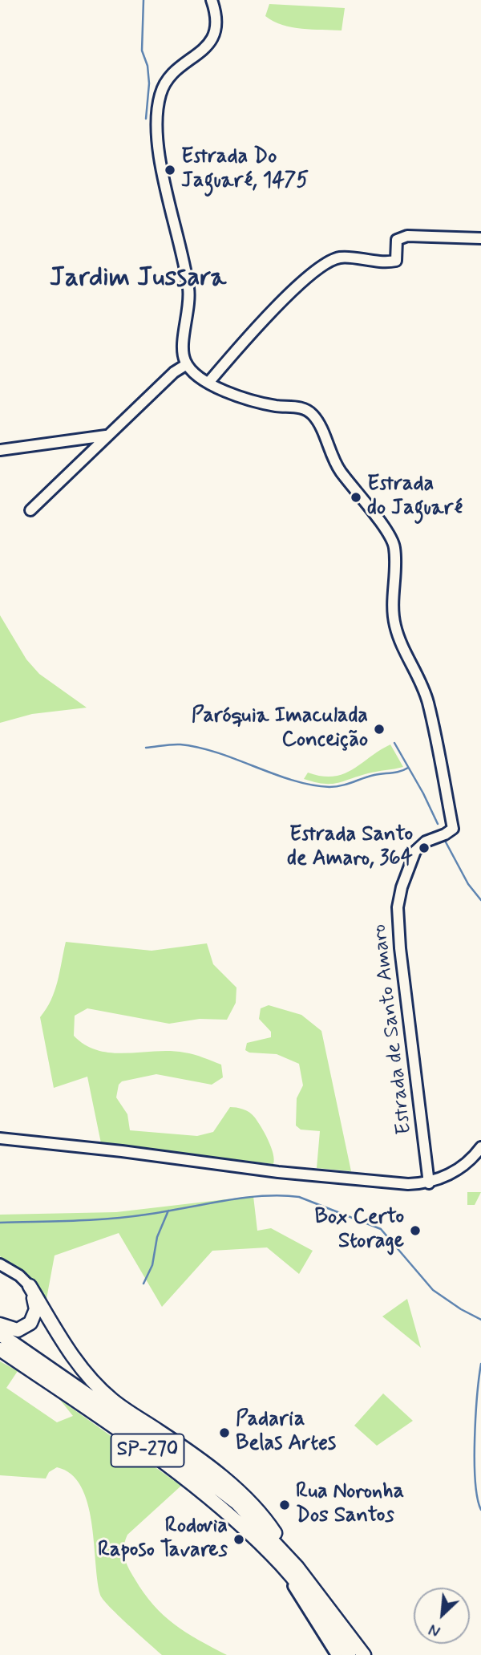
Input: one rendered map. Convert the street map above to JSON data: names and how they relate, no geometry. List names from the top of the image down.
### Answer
{
  "streets": {
    "highway": ["SP-270"],
    "street": ["Estrada de Santo Amaro"]
  },
  "districts": ["Jardim Jussara"],
  "places": [
    "Estrada Do Jaguaré, 1475",
    "Estrada do Jaguaré",
    "Paróquia Imaculada Conceição",
    "Estrada Santo de Amaro, 364",
    "Box Certo Storage",
    "Padaria Belas Artes",
    "Rua Noronha Dos Santos",
    "Rodovia Raposo Tavares"
  ],
  "north": "bottom left"
}
